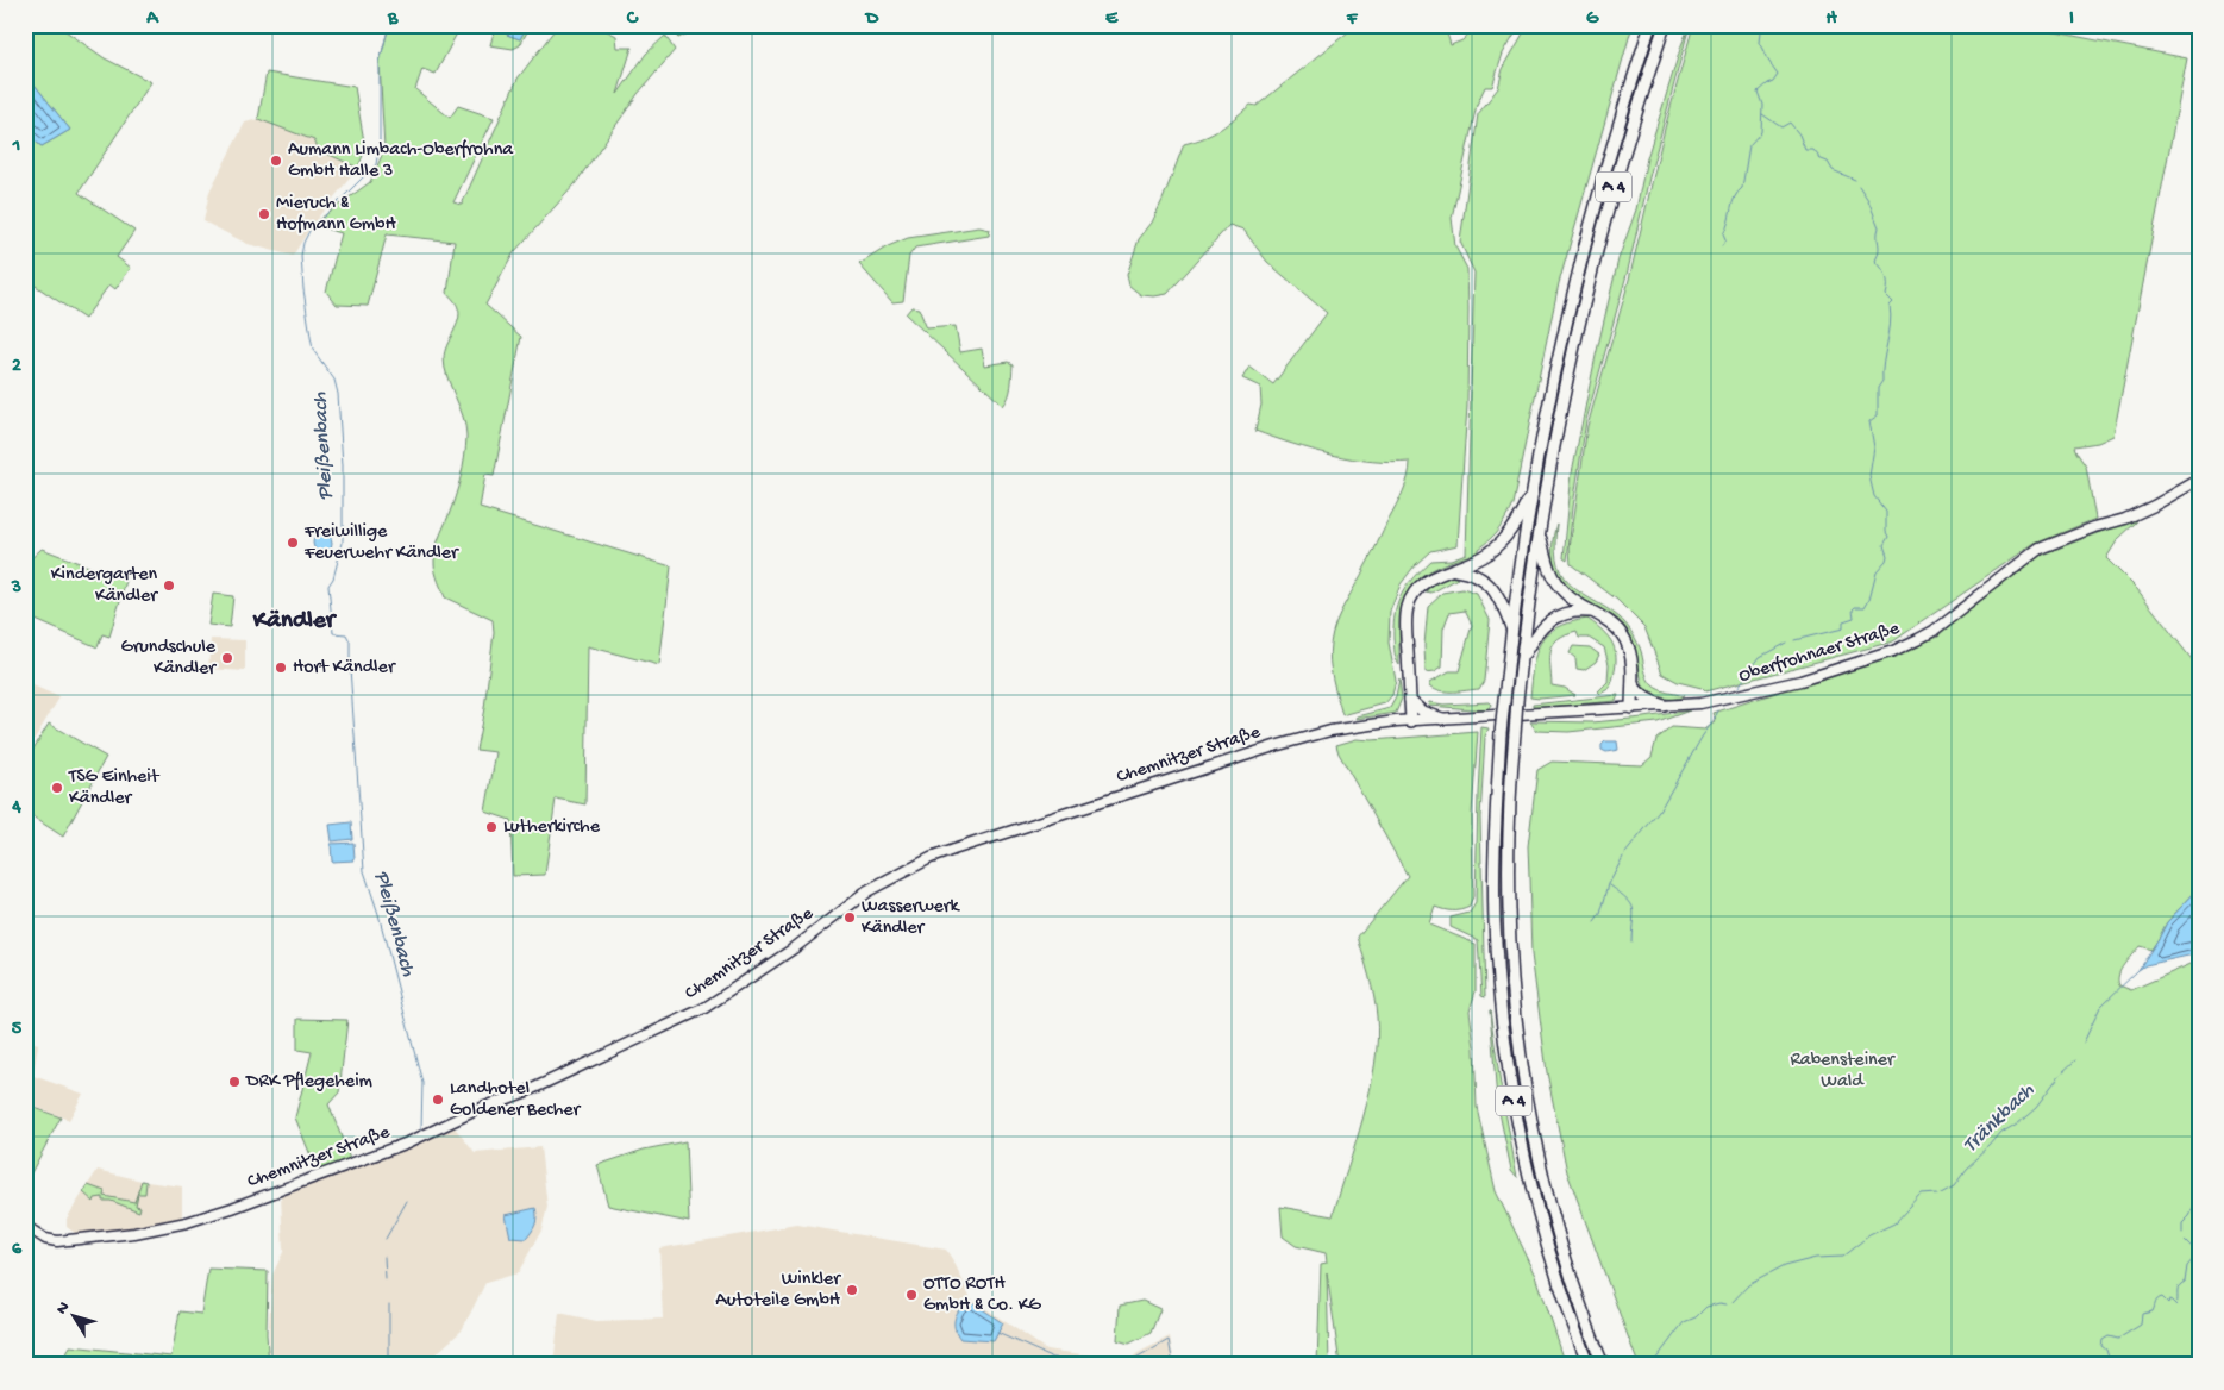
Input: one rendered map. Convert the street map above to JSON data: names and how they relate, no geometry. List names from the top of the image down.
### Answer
{
  "streets": {
    "highway": ["A 4"],
    "main road": ["Oberfrohnaer Straße", "Chemnitzer Straße"]
  },
  "crossings": [
    ["Oberfrohnaer Straße", "Chemnitzer Straße"]
  ],
  "districts": ["Kändler"],
  "water": ["Pleißenbach", "Tränkbach"],
  "parks": ["Rabensteiner Wald"],
  "places": [
    "Aumann Limbach-Oberfrohna GmbH Halle 3",
    "Mieruch & Hofmann GmbH",
    "Freiwillige Feuerwehr Kändler",
    "Kindergarten Kändler",
    "Grundschule Kändler",
    "Hort Kändler",
    "TSG Einheit Kändler",
    "Lutherkirche",
    "Wasserwerk Kändler",
    "DRK Pflegeheim",
    "Landhotel Goldener Becher",
    "Winkler Autoteile GmbH",
    "OTTO ROTH GmbH & Co. KG"
  ],
  "north": "top left",
  "grid": {
    "columns": [
      "A",
      "B",
      "C",
      "D",
      "E",
      "F",
      "G",
      "H",
      "I"
    ],
    "rows": [
      "1",
      "2",
      "3",
      "4",
      "5",
      "6"
    ]
  }
}
